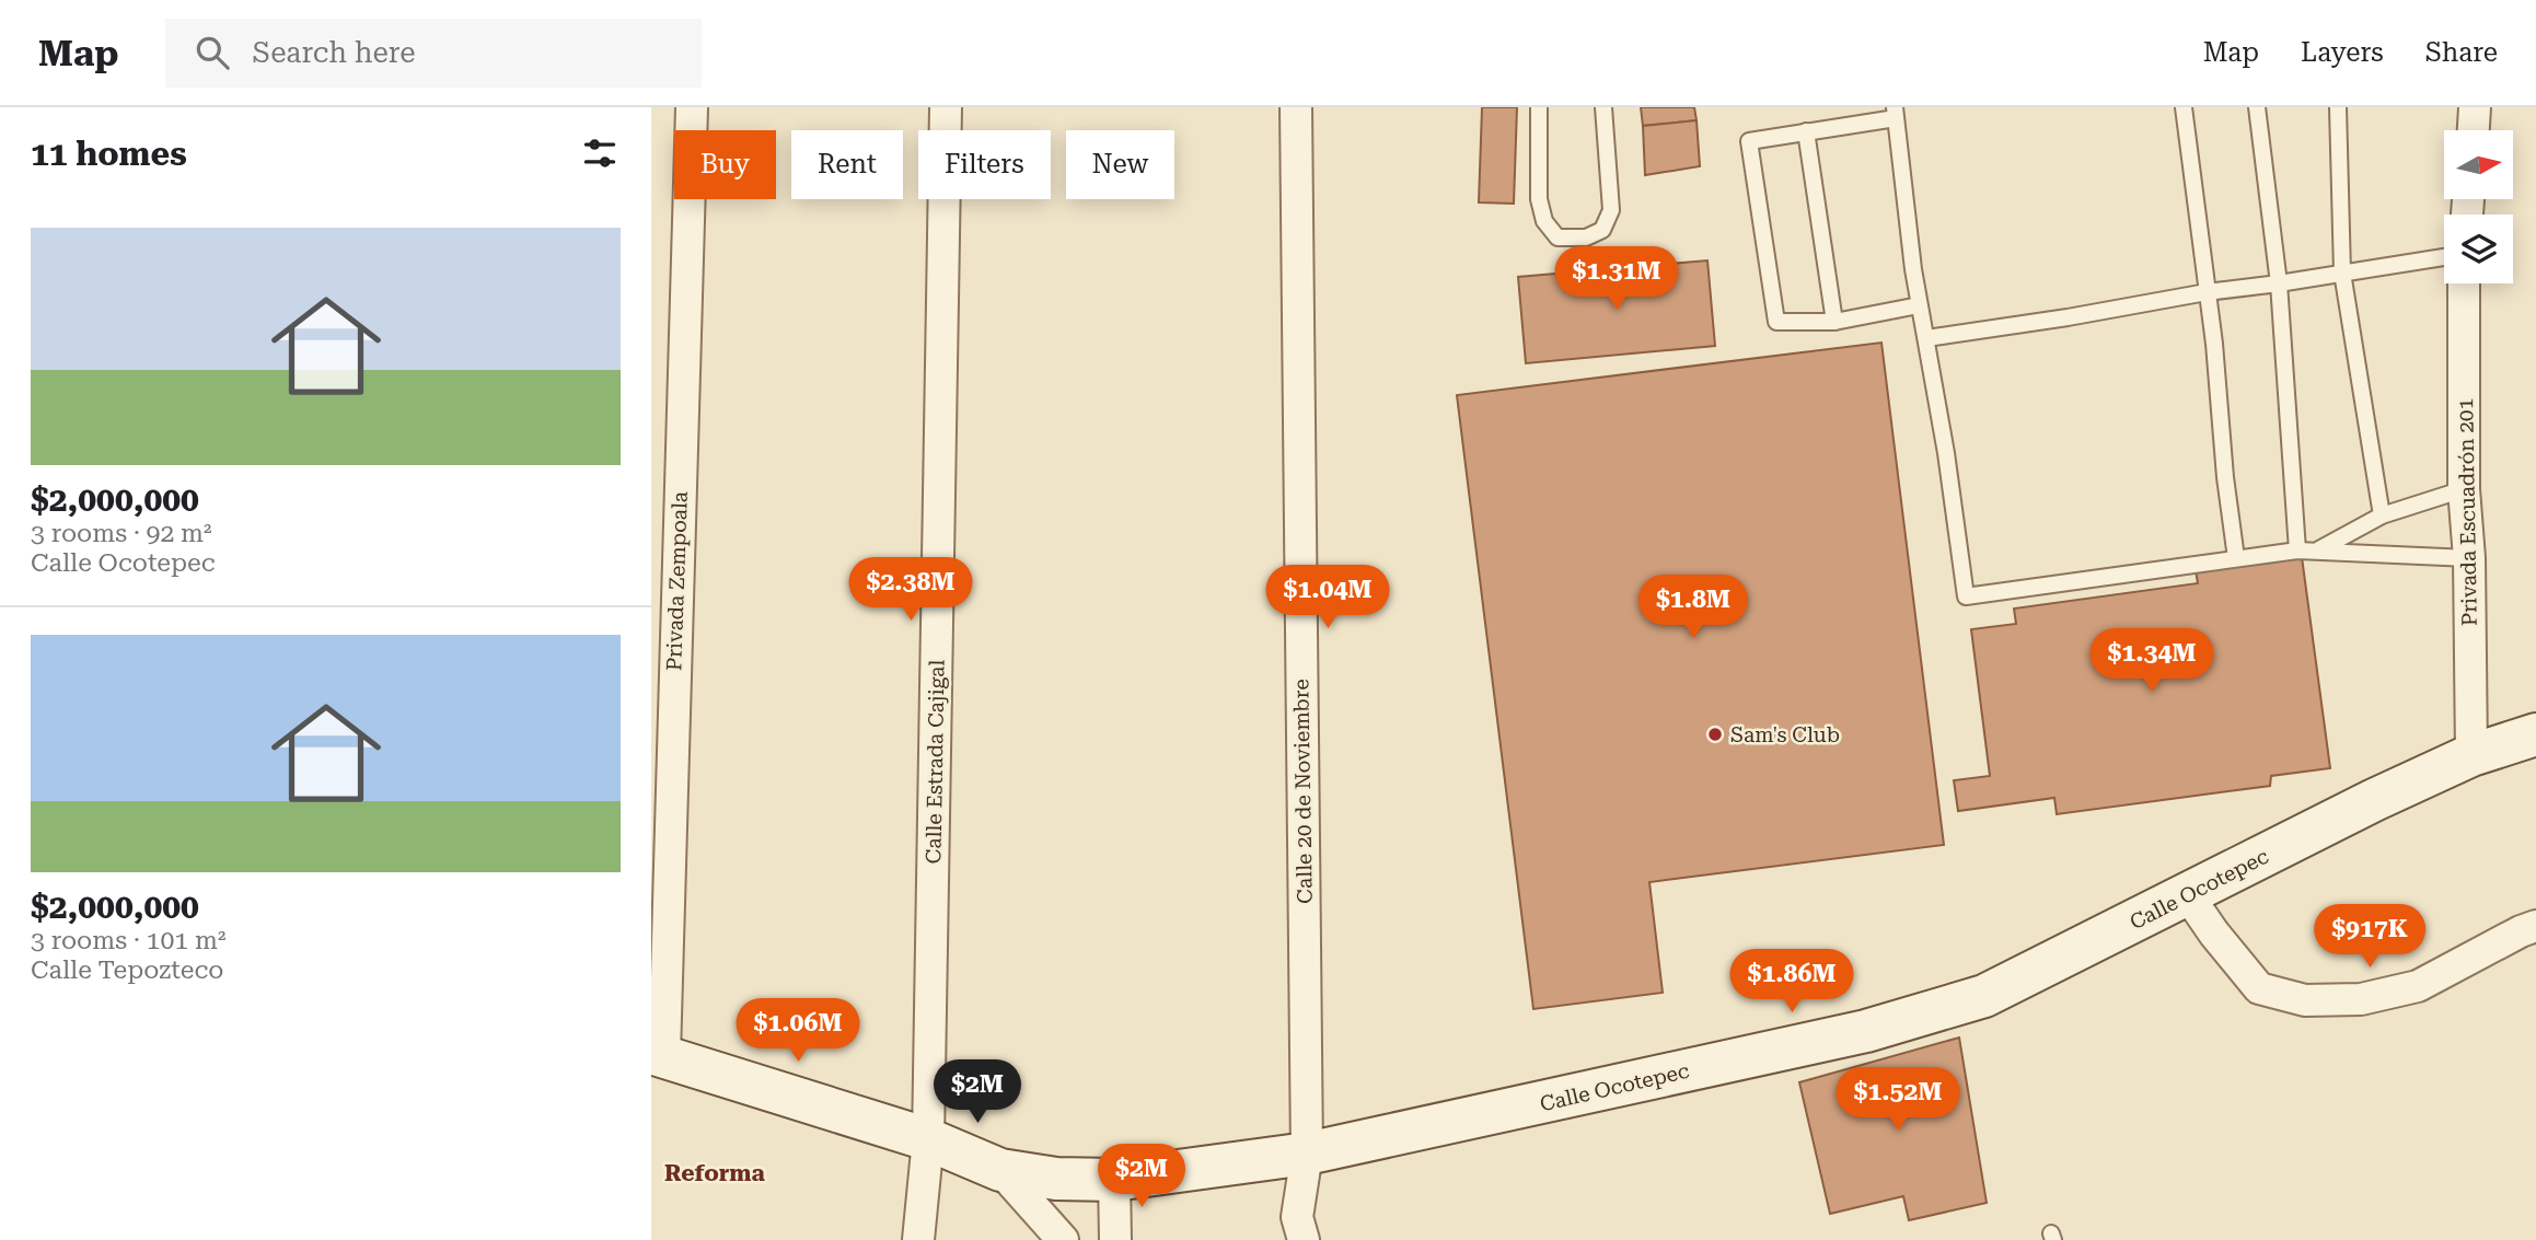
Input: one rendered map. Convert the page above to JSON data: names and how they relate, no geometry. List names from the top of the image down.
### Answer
{
  "streets": {
    "street": [
      "Privada Escuadrón 201",
      "Privada Zempoala",
      "Calle Estrada Cajigal",
      "Calle 20 de Noviembre",
      "Calle Ocotepec"
    ]
  },
  "crossings": [
    ["Privada Escuadrón 201", "Calle Ocotepec"],
    ["Privada Zempoala", "Calle Ocotepec"],
    ["Calle Estrada Cajigal", "Calle Ocotepec"],
    ["Calle 20 de Noviembre", "Calle Ocotepec"]
  ],
  "districts": ["Reforma"],
  "places": ["Sam's Club"],
  "north": "right",
  "page": {
    "header": "Map",
    "search": "Search here",
    "nav": ["Map", "Layers", "Share"],
    "heading": "11 homes",
    "chip": [
      "Buy",
      "Rent",
      "Filters",
      "New"
    ],
    "list": [
      {
        "name": "$2,000,000",
        "note": "3 rooms · 92 m² · Calle Ocotepec"
      },
      {
        "name": "$2,000,000",
        "note": "3 rooms · 101 m² · Calle Tepozteco"
      }
    ],
    "price": [
      "$1.31M",
      "$2.38M",
      "$1.04M",
      "$1.8M",
      "$1.34M",
      "$917K",
      "$1.86M",
      "$1.06M",
      "$2M",
      "$1.52M",
      "$2M"
    ]
  }
}
